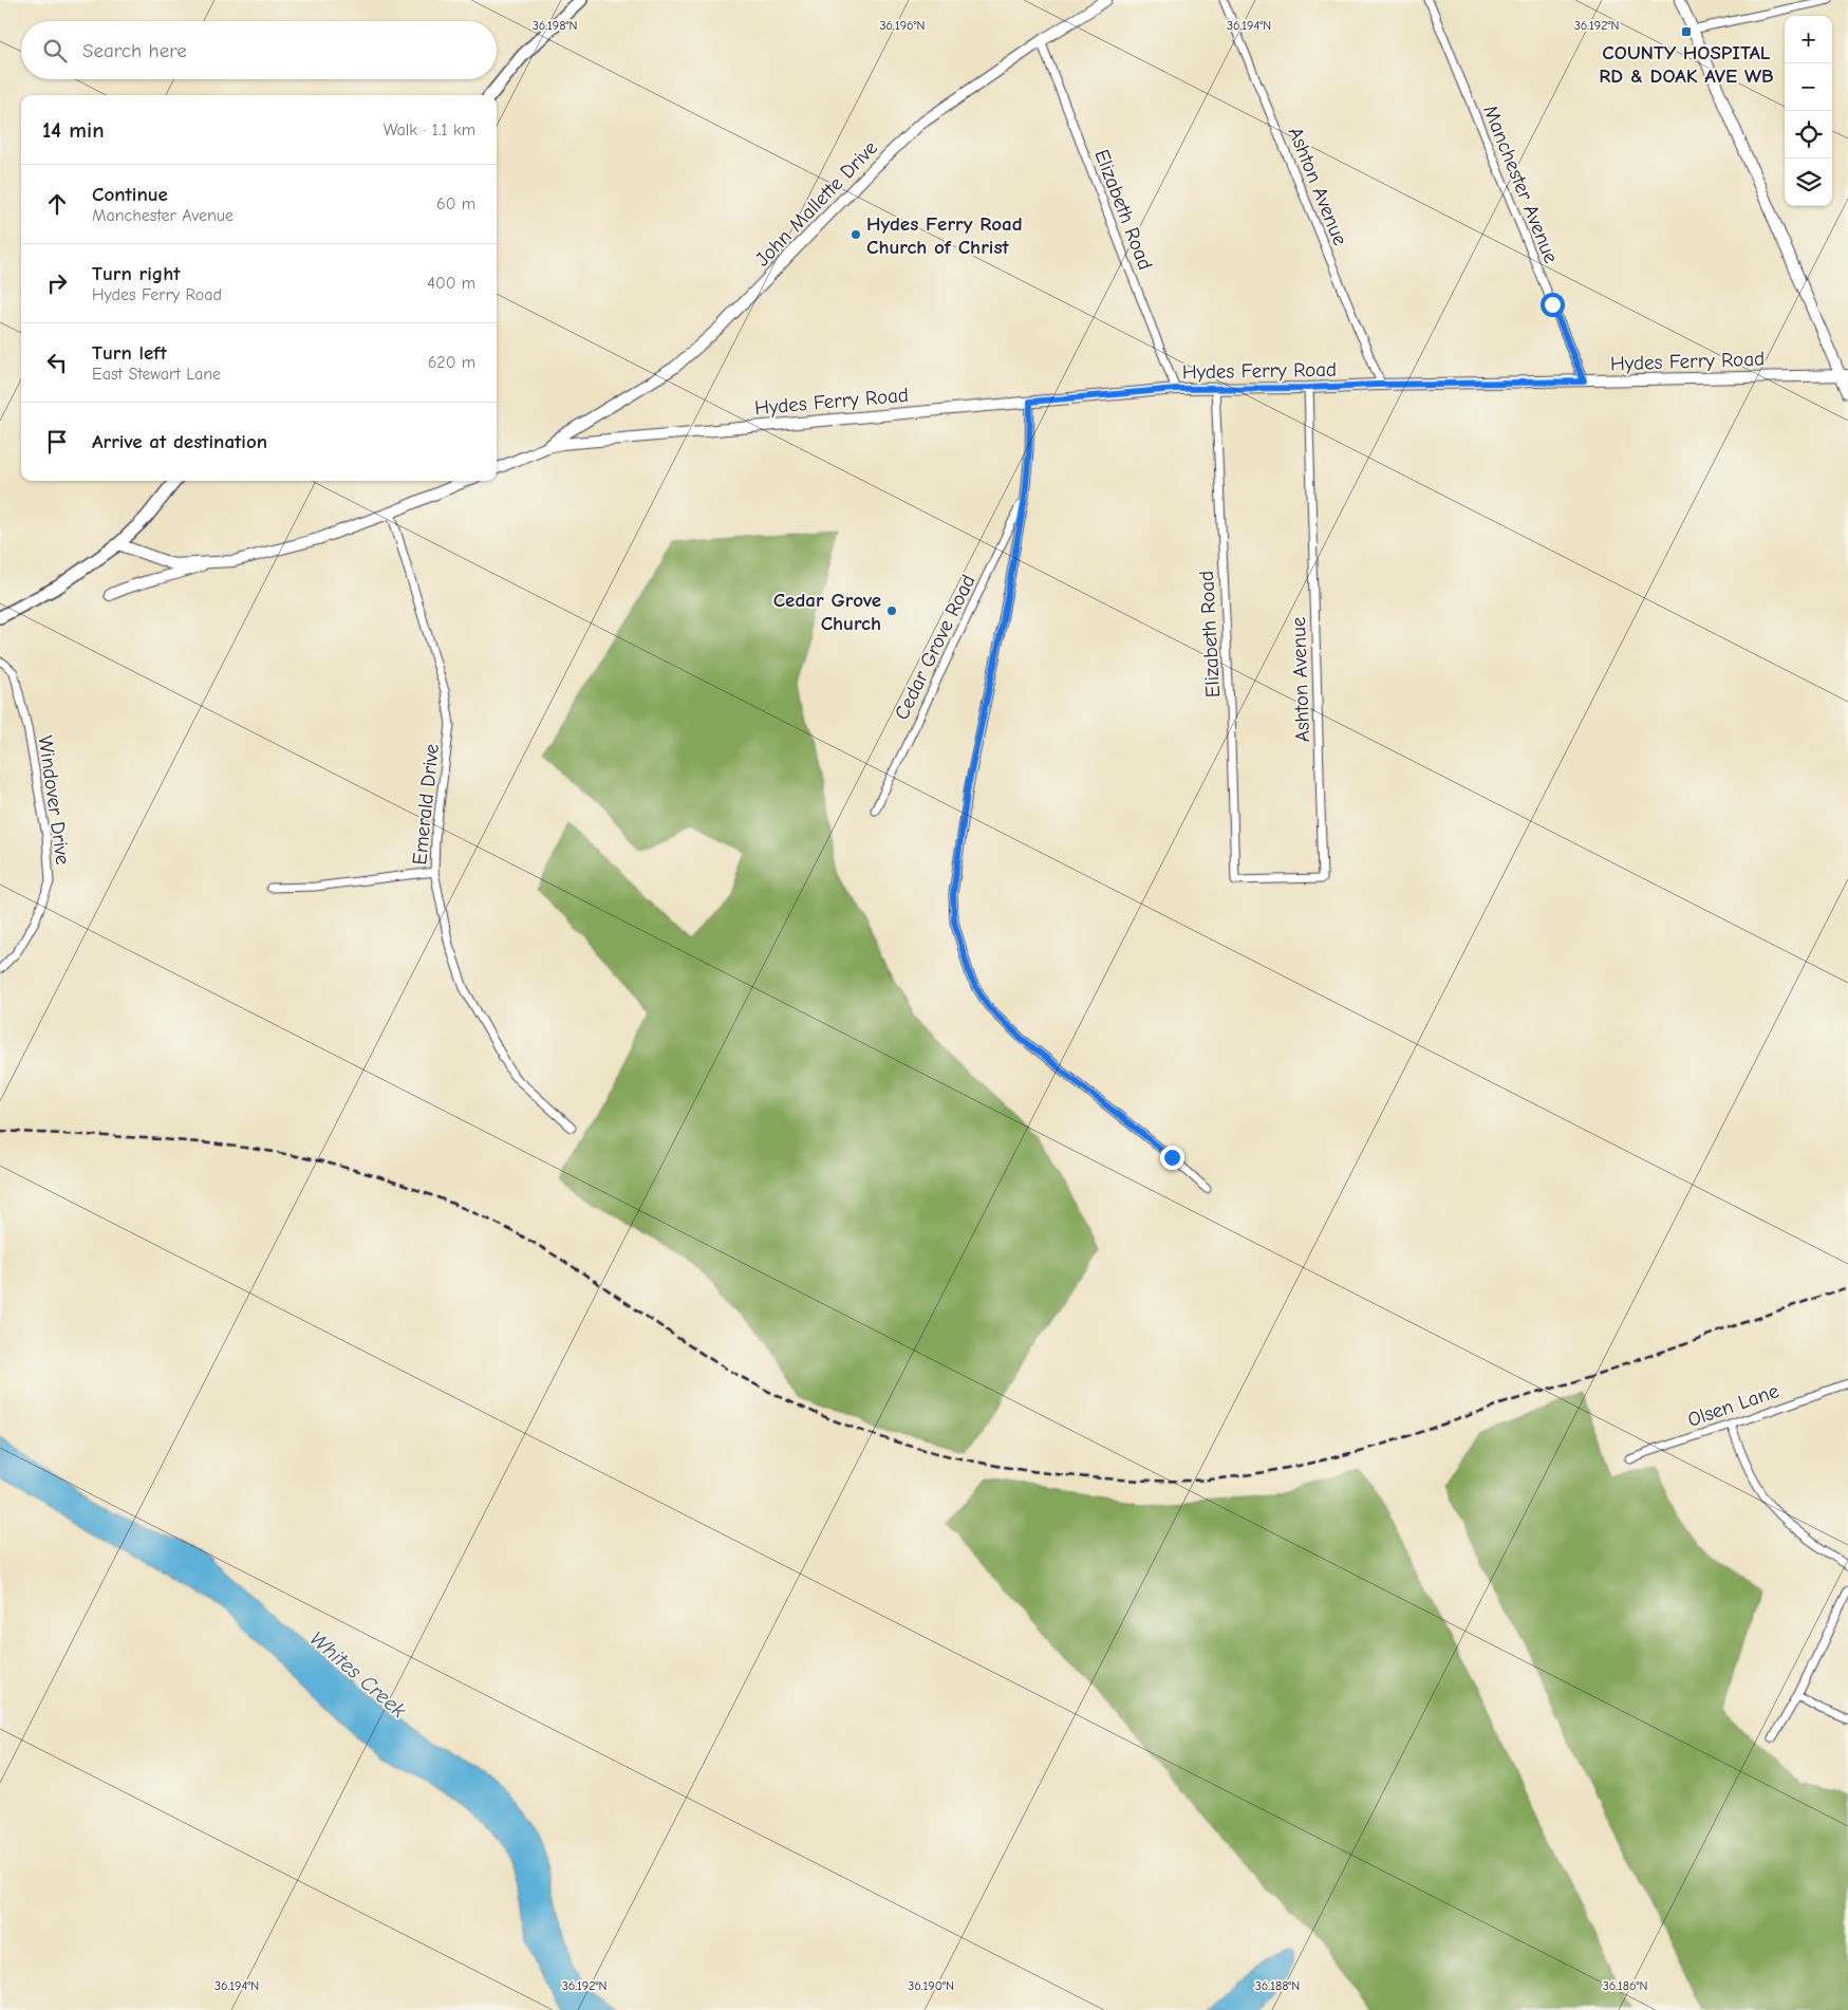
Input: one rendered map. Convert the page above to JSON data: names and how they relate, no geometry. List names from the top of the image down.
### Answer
{
  "streets": {
    "street": [
      "Manchester Avenue",
      "Ashton Avenue",
      "John Mallette Drive",
      "Elizabeth Road",
      "Hydes Ferry Road",
      "Cedar Grove Road",
      "Windover Drive",
      "Emerald Drive",
      "Olsen Lane"
    ]
  },
  "crossings": [
    ["Manchester Avenue", "Hydes Ferry Road"],
    ["Ashton Avenue", "Elizabeth Road"],
    ["Ashton Avenue", "Hydes Ferry Road"],
    ["John Mallette Drive", "Elizabeth Road"],
    ["John Mallette Drive", "Hydes Ferry Road"],
    ["Elizabeth Road", "Hydes Ferry Road"]
  ],
  "water": ["Whites Creek"],
  "places": {
    "transit": ["COUNTY HOSPITAL RD & DOAK AVE WB"],
    "other": ["Hydes Ferry Road Church of Christ", "Cedar Grove Church"]
  },
  "page": {
    "map_buttons": ["+", "−"],
    "search": "Search here",
    "heading": ["14 min", "Walk · 1.1 km"],
    "list": [
      ["Continue", "Manchester Avenue", "60 m"],
      ["Turn right", "Hydes Ferry Road", "400 m"],
      ["Turn left", "East Stewart Lane", "620 m"],
      "Arrive at destination"
    ]
  },
  "coordinates": [
    "36.198°N",
    "36.196°N",
    "36.194°N",
    "36.192°N",
    "36.190°N",
    "36.188°N",
    "36.186°N"
  ]
}
